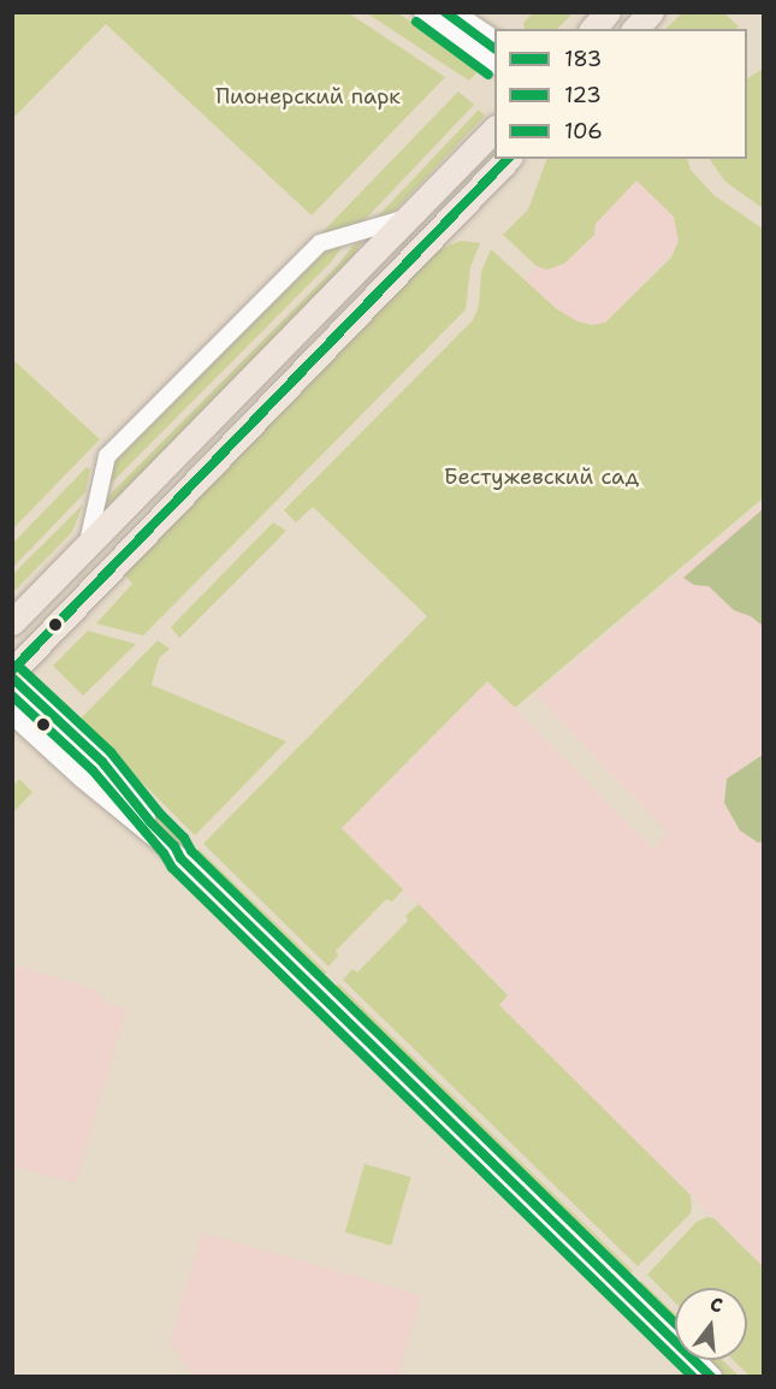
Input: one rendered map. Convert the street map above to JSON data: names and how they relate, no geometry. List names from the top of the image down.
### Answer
{
  "parks": ["Пионерский парк", "Бестужевский сад"],
  "lines": ["transit line 106", "transit line 123", "transit line 183"],
  "legend": ["183", "123", "106"],
  "north": "top"
}
